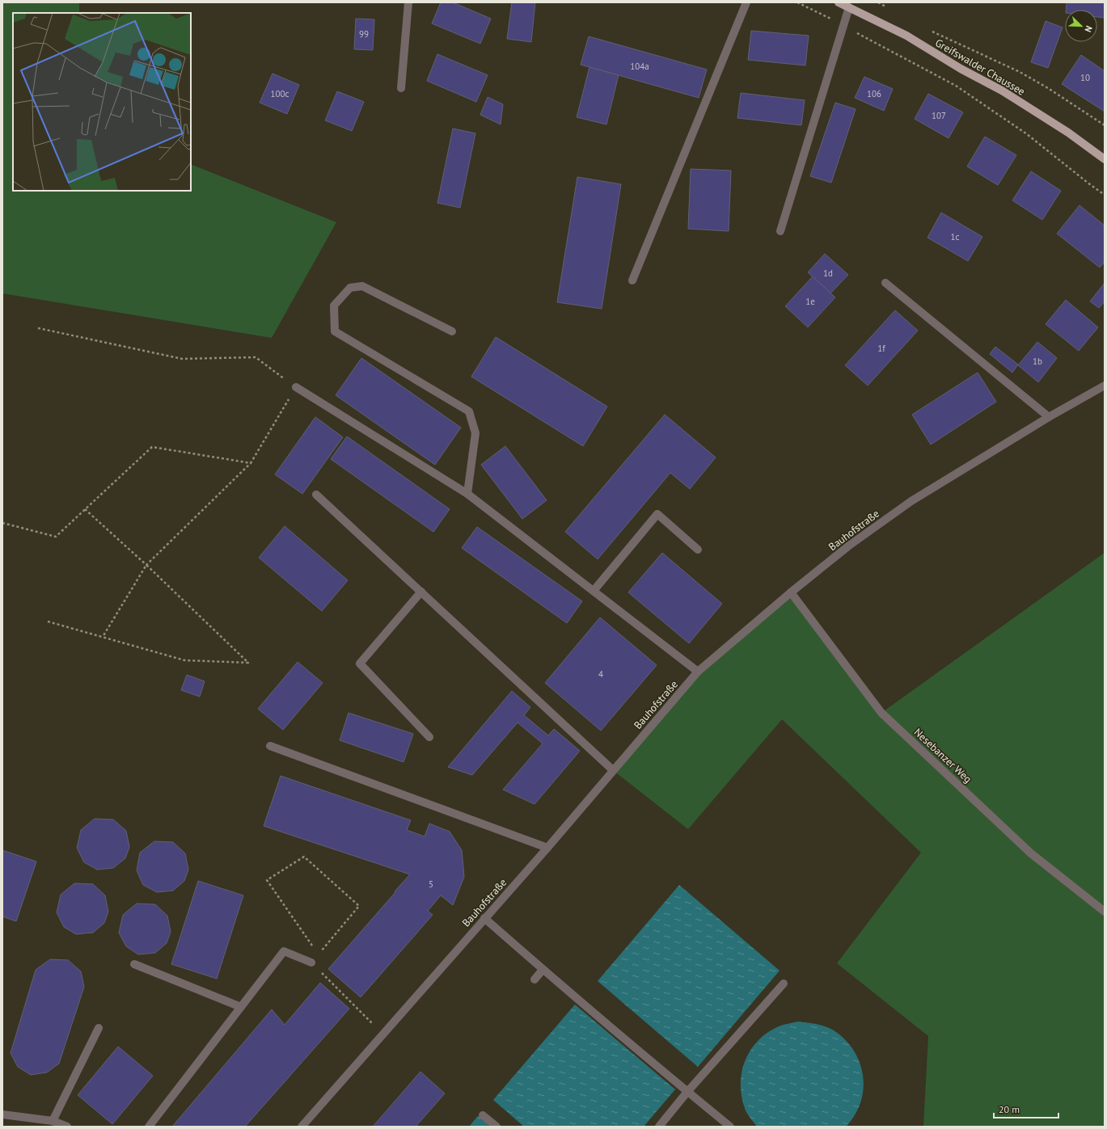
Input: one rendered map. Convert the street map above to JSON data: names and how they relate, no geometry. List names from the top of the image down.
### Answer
{
  "streets": {
    "main road": ["Greifswalder Chaussee"],
    "street": ["Bauhofstraße", "Nesebanzer Weg"]
  },
  "crossings": [
    ["Bauhofstraße", "Nesebanzer Weg"]
  ],
  "house_numbers": [
    "99",
    "104a",
    "10",
    "100c",
    "106",
    "107",
    "1c",
    "1d",
    "1e",
    "1f",
    "1b",
    "4",
    "5"
  ],
  "scale_bar": "20 m",
  "north": "bottom right"
}
